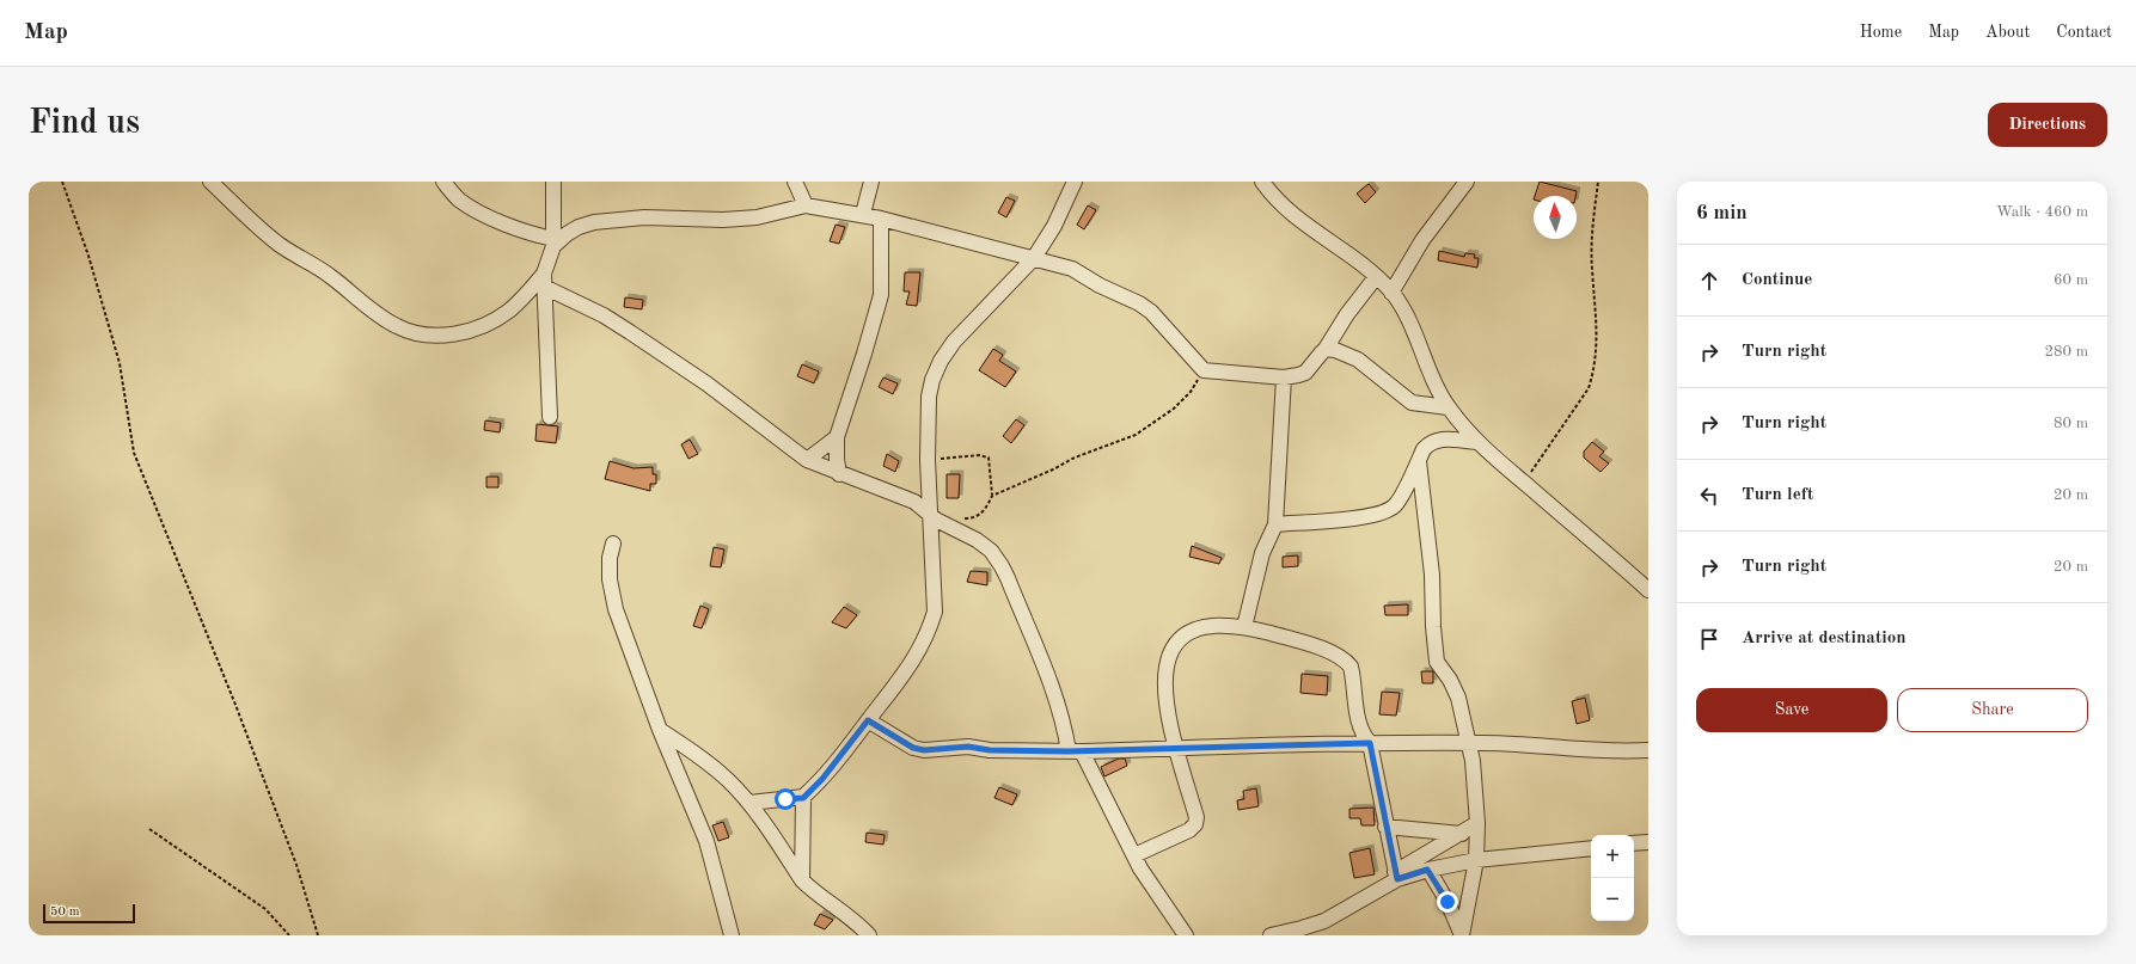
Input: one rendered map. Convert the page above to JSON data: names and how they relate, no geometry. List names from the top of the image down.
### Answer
{
  "scale_bar": "50 m",
  "north": "top",
  "page": {
    "header": "Map",
    "nav": [
      "Home",
      "Map",
      "About",
      "Contact"
    ],
    "buttons": [
      "Directions",
      ["Save", "Share"]
    ],
    "title": "Find us",
    "heading": ["6 min", "Walk · 460 m"],
    "list": [
      ["Continue", "60 m"],
      ["Turn right", "280 m"],
      ["Turn right", "80 m"],
      ["Turn left", "20 m"],
      ["Turn right", "20 m"],
      "Arrive at destination"
    ],
    "map_buttons": ["+", "−"],
    "scale": "50 m"
  }
}
